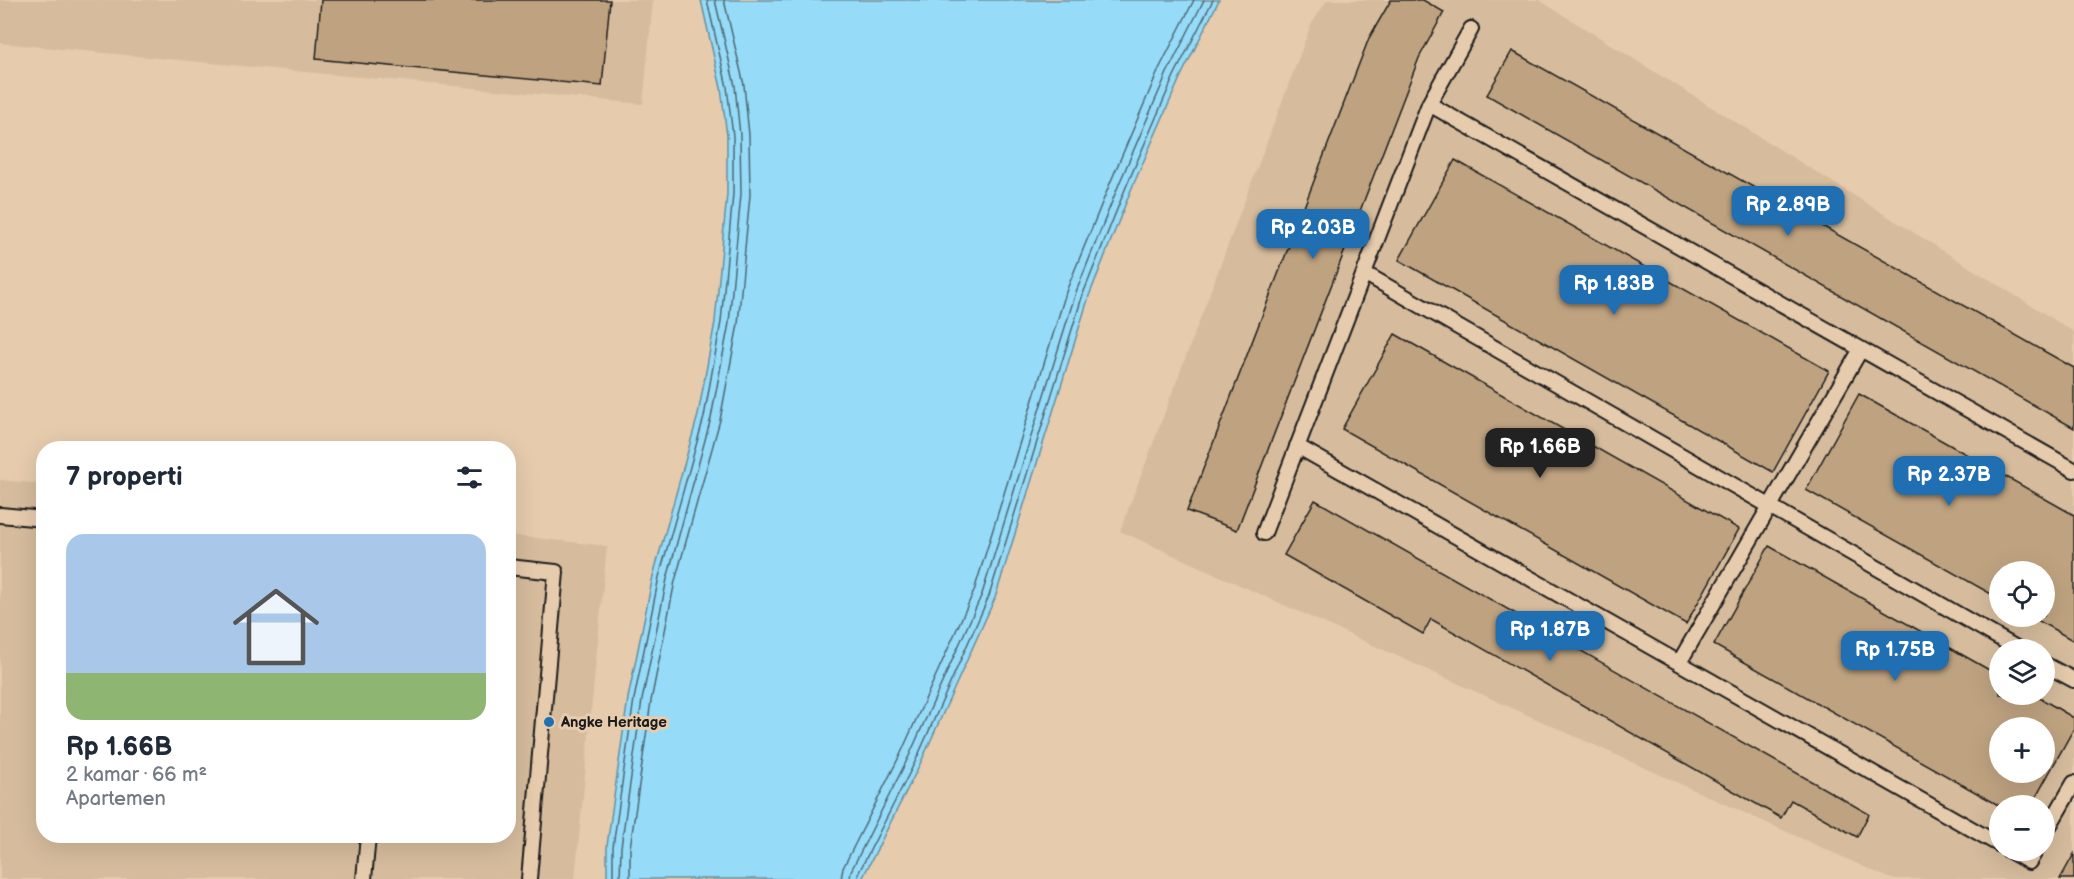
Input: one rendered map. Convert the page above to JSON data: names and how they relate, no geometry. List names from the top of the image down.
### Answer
{
  "places": ["Angke Heritage"],
  "page": {
    "price": [
      "Rp 2.89B",
      "Rp 2.03B",
      "Rp 1.83B",
      "Rp 1.66B",
      "Rp 2.37B",
      "Rp 1.87B",
      "Rp 1.75B"
    ],
    "heading": "7 properti",
    "list": [
      {
        "name": "Rp 1.66B",
        "note": "2 kamar · 66 m² · Apartemen"
      }
    ],
    "map_buttons": ["+", "−"]
  }
}
